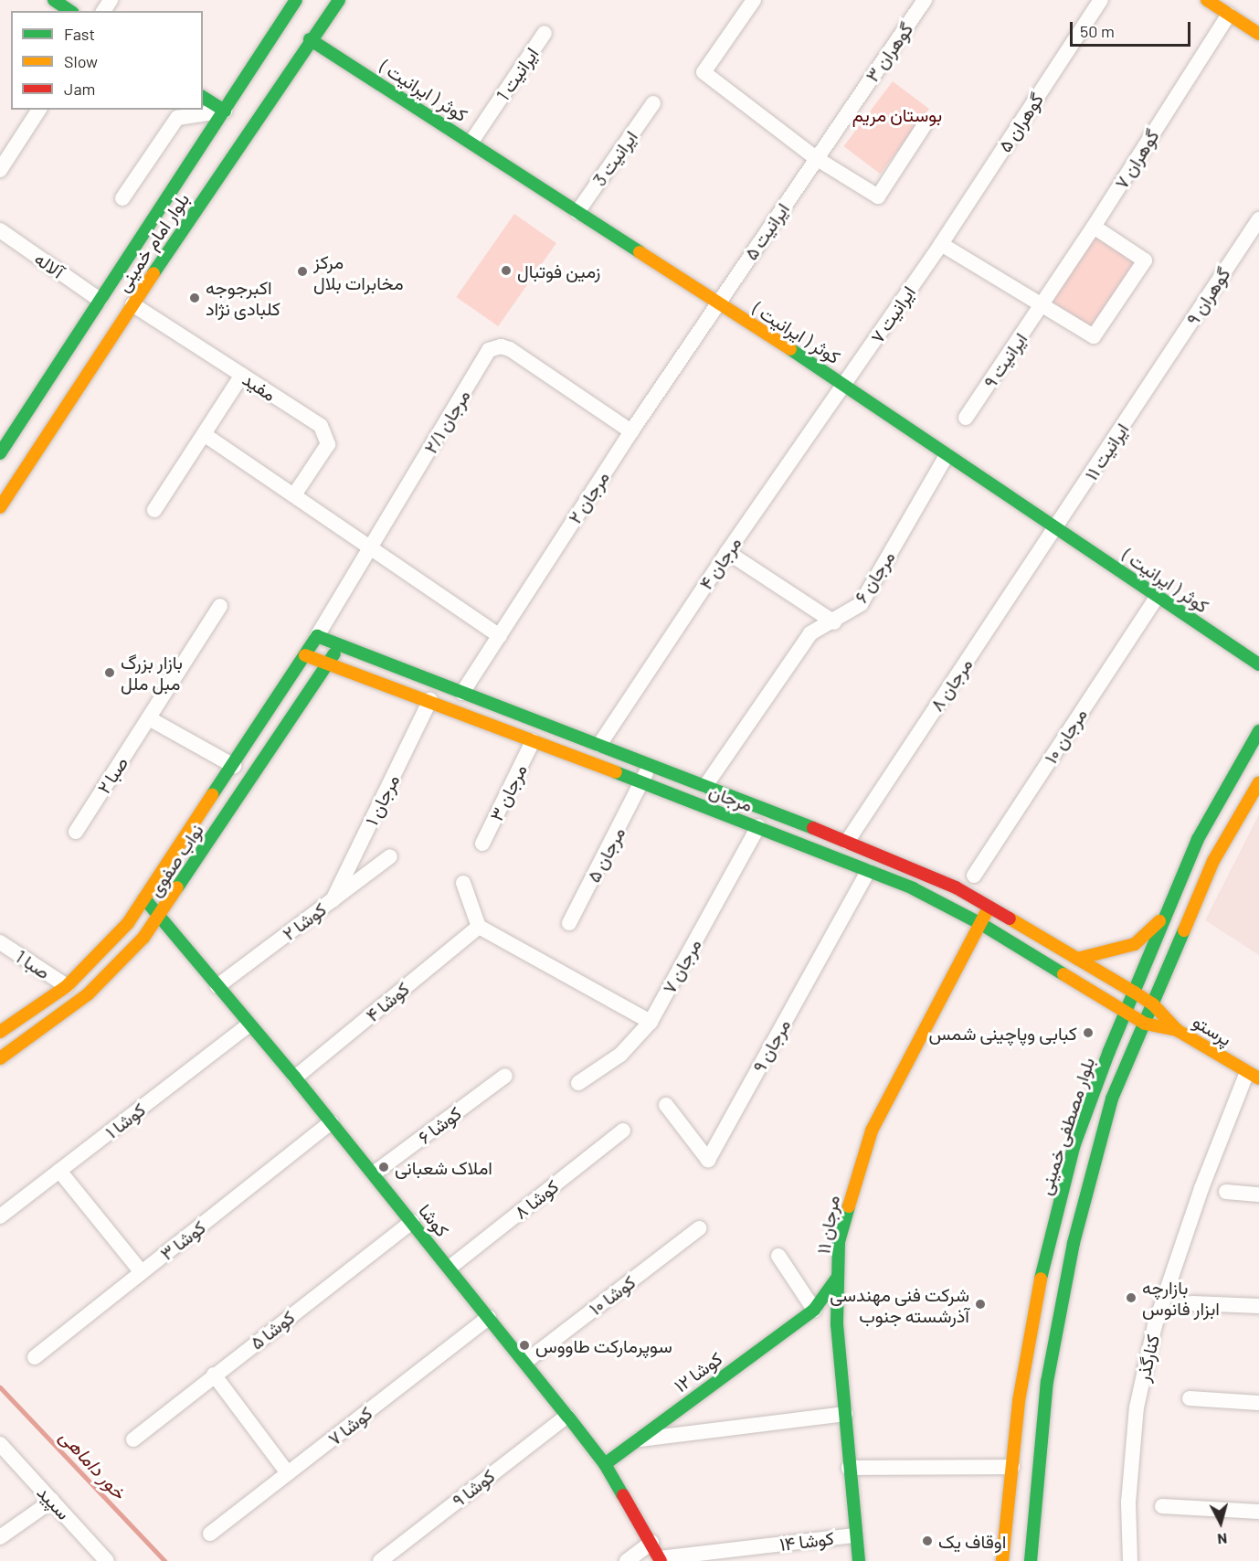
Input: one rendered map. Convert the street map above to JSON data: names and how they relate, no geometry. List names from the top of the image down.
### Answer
{
  "streets": {
    "street": [
      "گوهران ۳",
      "ایرانیت 1",
      "کوثر ( ایرانیت )",
      "گوهران ۵",
      "ایرانیت 3",
      "گوهران ۷",
      "ایرانیت ۵",
      "بلوار امام خمینی",
      "آلاله",
      "گوهران ۹",
      "ایرانیت ۷",
      "ایرانیت ۹",
      "مفید",
      "مرجان ۲/۱",
      "ایرانیت ۱۱",
      "مرجان ۲",
      "مرجان ۴",
      "مرجان ۶",
      "مرجان ۸",
      "مرجان ۱۰",
      "صبا ۲",
      "مرجان ۳",
      "مرجان",
      "مرجان ۱",
      "مرجان ۵",
      "نواب صفوی",
      "کوشا ۲",
      "صبا 1",
      "مرجان ۷",
      "کوشا ۴",
      "پرستو",
      "مرجان ۹",
      "کوشا ۱",
      "کوشا ۶",
      "بلوار مصطفی خمینی",
      "کوشا ۸",
      "کوشا",
      "مرجان ۱۱",
      "کوشا ۳",
      "کوشا ۱۰",
      "کوشا ۵",
      "کنارگذر",
      "کوشا ۱۲",
      "کوشا ۷",
      "کوشا ۹",
      "سپید",
      "کوشا ۱۴"
    ]
  },
  "crossings": [
    ["گوهران ۳", "ایرانیت ۵"],
    ["ایرانیت 1", "کوثر ( ایرانیت )"],
    ["کوثر ( ایرانیت )", "ایرانیت 3"],
    ["کوثر ( ایرانیت )", "ایرانیت ۵"],
    ["کوثر ( ایرانیت )", "بلوار امام خمینی"],
    ["کوثر ( ایرانیت )", "ایرانیت ۷"],
    ["کوثر ( ایرانیت )", "ایرانیت ۱۱"],
    ["کوثر ( ایرانیت )", "مرجان ۲"],
    ["کوثر ( ایرانیت )", "مرجان ۴"],
    ["کوثر ( ایرانیت )", "مرجان ۶"],
    ["کوثر ( ایرانیت )", "مرجان ۸"],
    ["کوثر ( ایرانیت )", "مرجان ۱۰"],
    ["گوهران ۵", "ایرانیت ۷"],
    ["گوهران ۷", "ایرانیت ۹"],
    ["ایرانیت ۵", "مرجان ۲"],
    ["بلوار امام خمینی", "آلاله"],
    ["بلوار امام خمینی", "مفید"],
    ["گوهران ۹", "ایرانیت ۱۱"],
    ["ایرانیت ۷", "مرجان ۴"],
    ["مرجان ۲/۱", "مرجان ۲"],
    ["مرجان ۲/۱", "مرجان"],
    ["مرجان ۲/۱", "نواب صفوی"],
    ["ایرانیت ۱۱", "مرجان ۸"],
    ["مرجان ۲", "مرجان"],
    ["مرجان ۴", "مرجان"],
    ["مرجان ۶", "مرجان"],
    ["مرجان ۸", "مرجان"],
    ["مرجان ۳", "مرجان"],
    ["مرجان", "مرجان ۱"],
    ["مرجان", "مرجان ۵"],
    ["مرجان", "نواب صفوی"],
    ["مرجان", "مرجان ۷"],
    ["مرجان", "پرستو"],
    ["مرجان", "مرجان ۹"],
    ["مرجان", "بلوار مصطفی خمینی"],
    ["مرجان", "مرجان ۱۱"],
    ["مرجان ۱", "کوشا ۲"],
    ["نواب صفوی", "صبا 1"],
    ["نواب صفوی", "کوشا"],
    ["کوشا ۲", "کوشا"],
    ["کوشا ۴", "کوشا"],
    ["پرستو", "کنارگذر"],
    ["کوشا ۱", "کوشا"],
    ["کوشا ۶", "کوشا"],
    ["کوشا ۸", "کوشا"],
    ["کوشا", "کوشا ۳"],
    ["کوشا", "کوشا ۱۰"],
    ["کوشا", "کوشا ۵"],
    ["کوشا", "کوشا ۱۲"],
    ["کوشا", "کوشا ۷"],
    ["کوشا", "کوشا ۹"],
    ["کوشا", "کوشا ۱۴"],
    ["مرجان ۱۱", "کوشا ۱۲"],
    ["مرجان ۱۱", "کوشا ۱۴"]
  ],
  "water": ["خور داماهی"],
  "parks": ["بوستان مریم"],
  "places": [
    "زمین فوتبال",
    "مرکز مخابرات بلال",
    "اکبرجوجه کلبادی نژاد",
    "بازار بزرگ مبل ملل",
    "کبابی وپاچینی شمس",
    "املاک شعبانی",
    "بازارچه ابزار فانوس",
    "شرکت فنی مهندسی آذرشسته جنوب",
    "سوپرمارکت طاووس",
    "اوقاف یک"
  ],
  "legend": ["Fast", "Slow", "Jam"],
  "scale_bar": "50 m",
  "north": "bottom"
}
